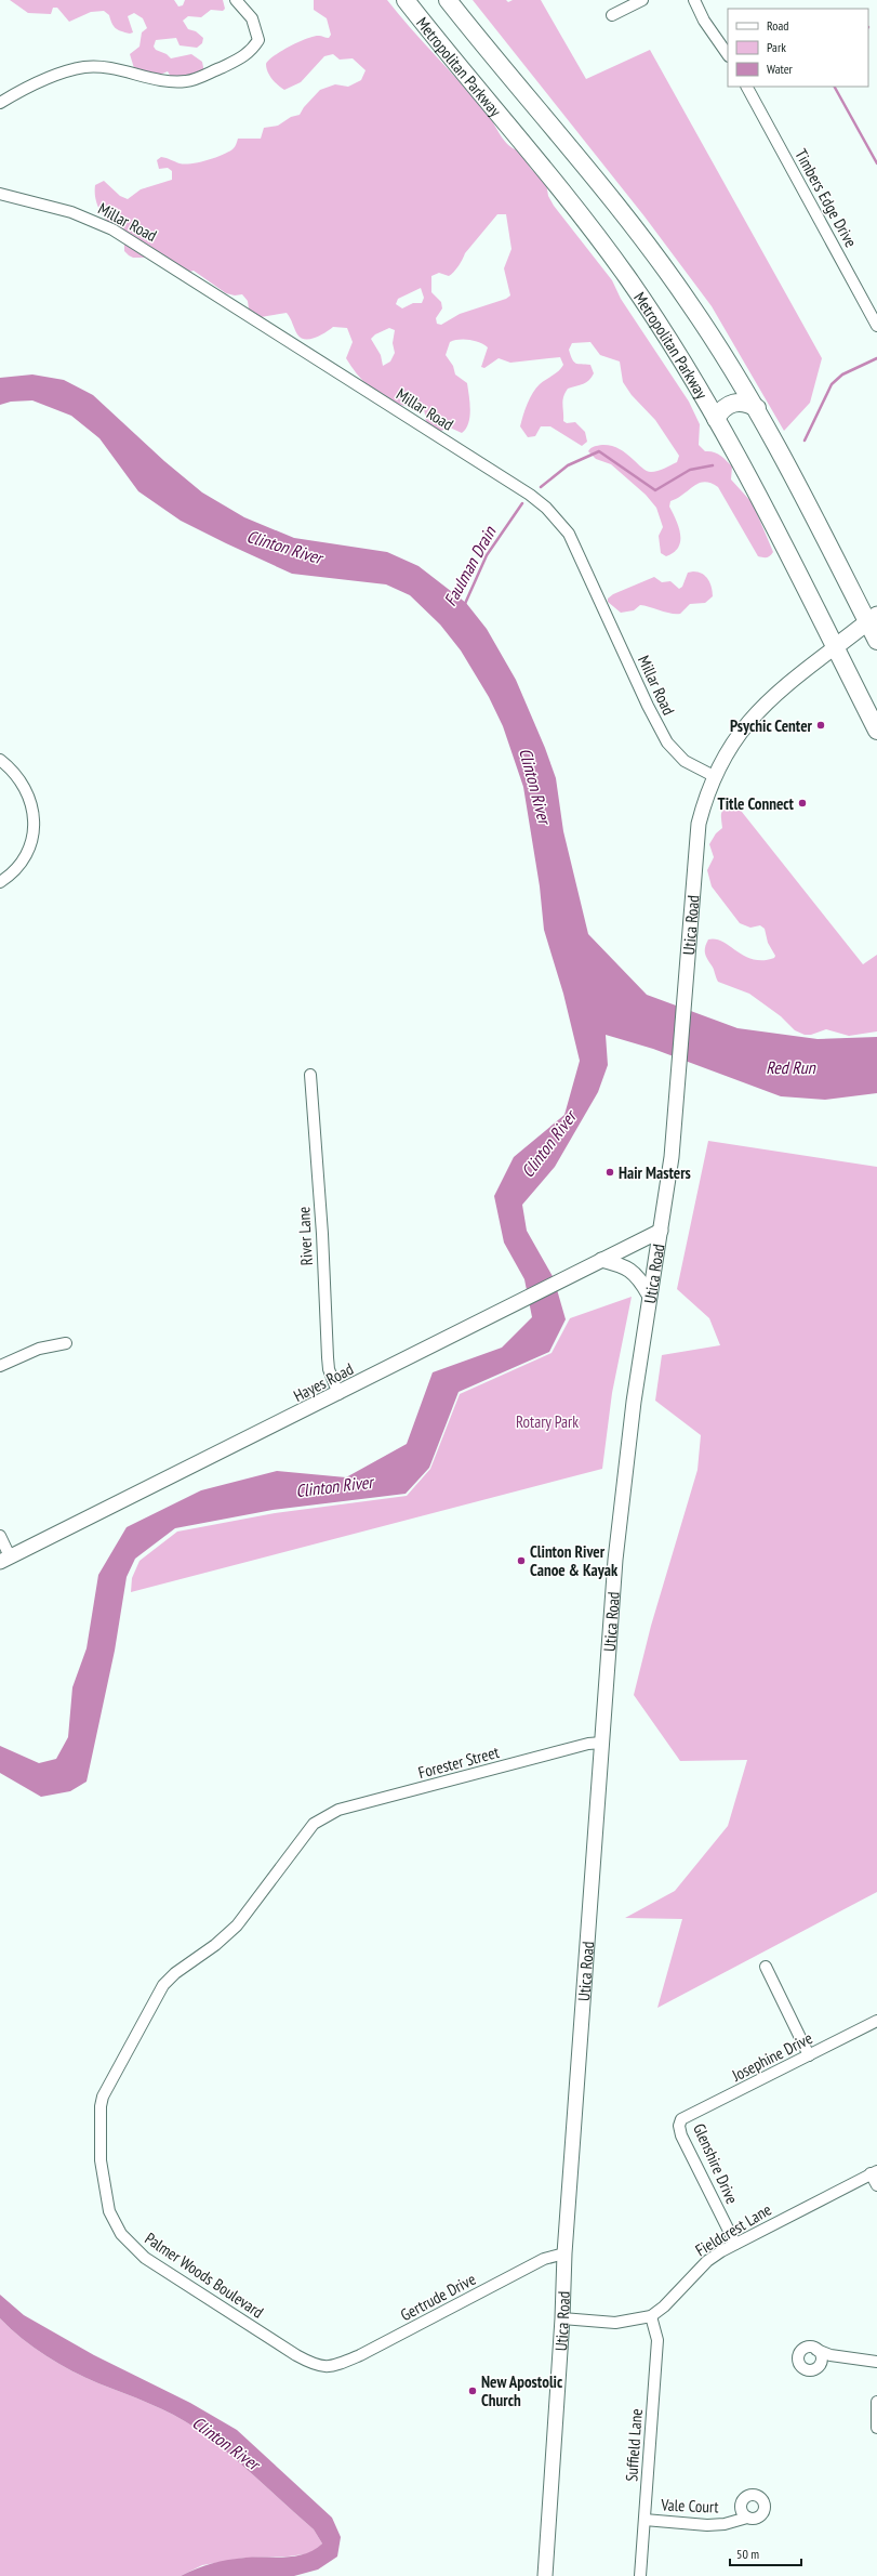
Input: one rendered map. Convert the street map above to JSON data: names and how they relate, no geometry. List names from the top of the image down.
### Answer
{
  "streets": {
    "main road": ["Metropolitan Parkway", "Utica Road"],
    "street": [
      "Timbers Edge Drive",
      "Millar Road",
      "River Lane",
      "Hayes Road",
      "Forester Street",
      "Josephine Drive",
      "Glenshire Drive",
      "Fieldcrest Lane",
      "Palmer Woods Boulevard",
      "Gertrude Drive",
      "Suffield Lane",
      "Vale Court"
    ]
  },
  "crossings": [
    ["Metropolitan Parkway", "Utica Road"],
    ["Millar Road", "Utica Road"],
    ["Utica Road", "Hayes Road"],
    ["Utica Road", "Forester Street"],
    ["Utica Road", "Fieldcrest Lane"],
    ["Utica Road", "Gertrude Drive"],
    ["River Lane", "Hayes Road"],
    ["Forester Street", "Palmer Woods Boulevard"],
    ["Josephine Drive", "Glenshire Drive"],
    ["Glenshire Drive", "Fieldcrest Lane"],
    ["Fieldcrest Lane", "Suffield Lane"],
    ["Palmer Woods Boulevard", "Gertrude Drive"],
    ["Suffield Lane", "Vale Court"]
  ],
  "water": ["Clinton River", "Faulman Drain", "Red Run"],
  "parks": ["Rotary Park"],
  "places": [
    "Psychic Center",
    "Title Connect",
    "Hair Masters",
    "Clinton River Canoe & Kayak",
    "New Apostolic Church"
  ],
  "legend": ["Road", "Park", "Water"],
  "scale_bar": "50 m"
}
